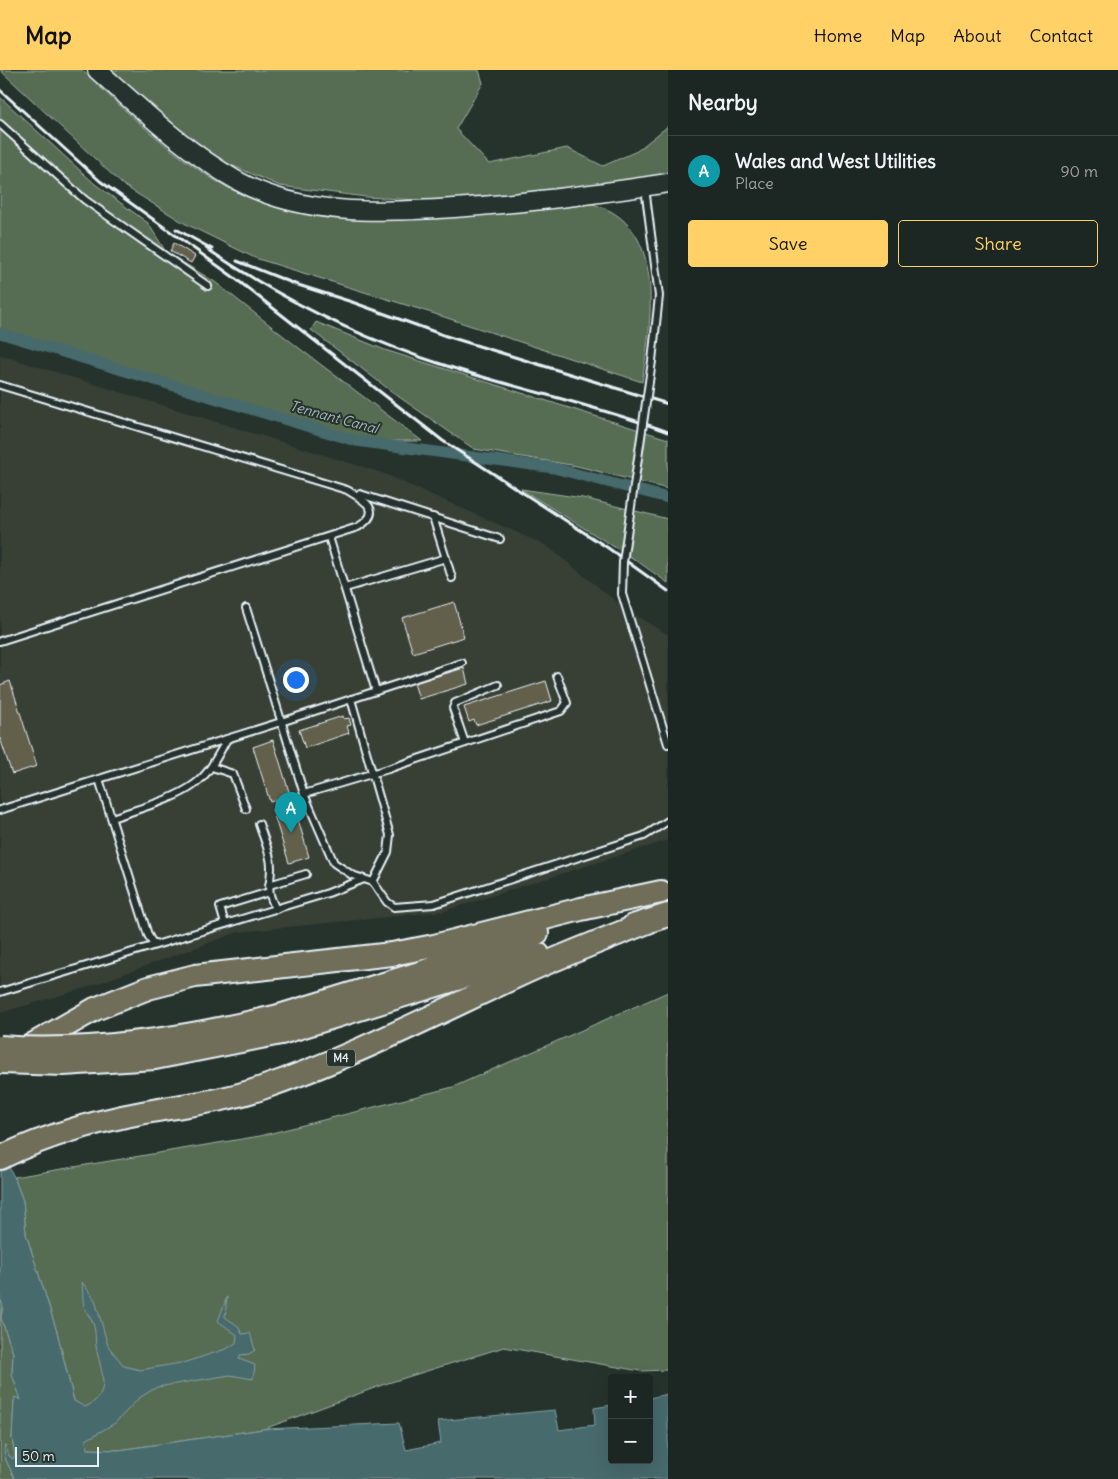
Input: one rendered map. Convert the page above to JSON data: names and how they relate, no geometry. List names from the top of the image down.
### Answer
{
  "streets": {
    "highway": ["M4"]
  },
  "water": ["Tennant Canal"],
  "scale_bar": "50 m",
  "page": {
    "header": "Map",
    "nav": [
      "Home",
      "Map",
      "About",
      "Contact"
    ],
    "heading": "Nearby",
    "list": [
      {
        "mark": "A",
        "name": "Wales and West Utilities",
        "note": "Place",
        "value": "90 m"
      }
    ],
    "buttons": ["Save", "Share"],
    "pins": "A",
    "map_buttons": ["+", "−"],
    "scale": "50 m"
  }
}
